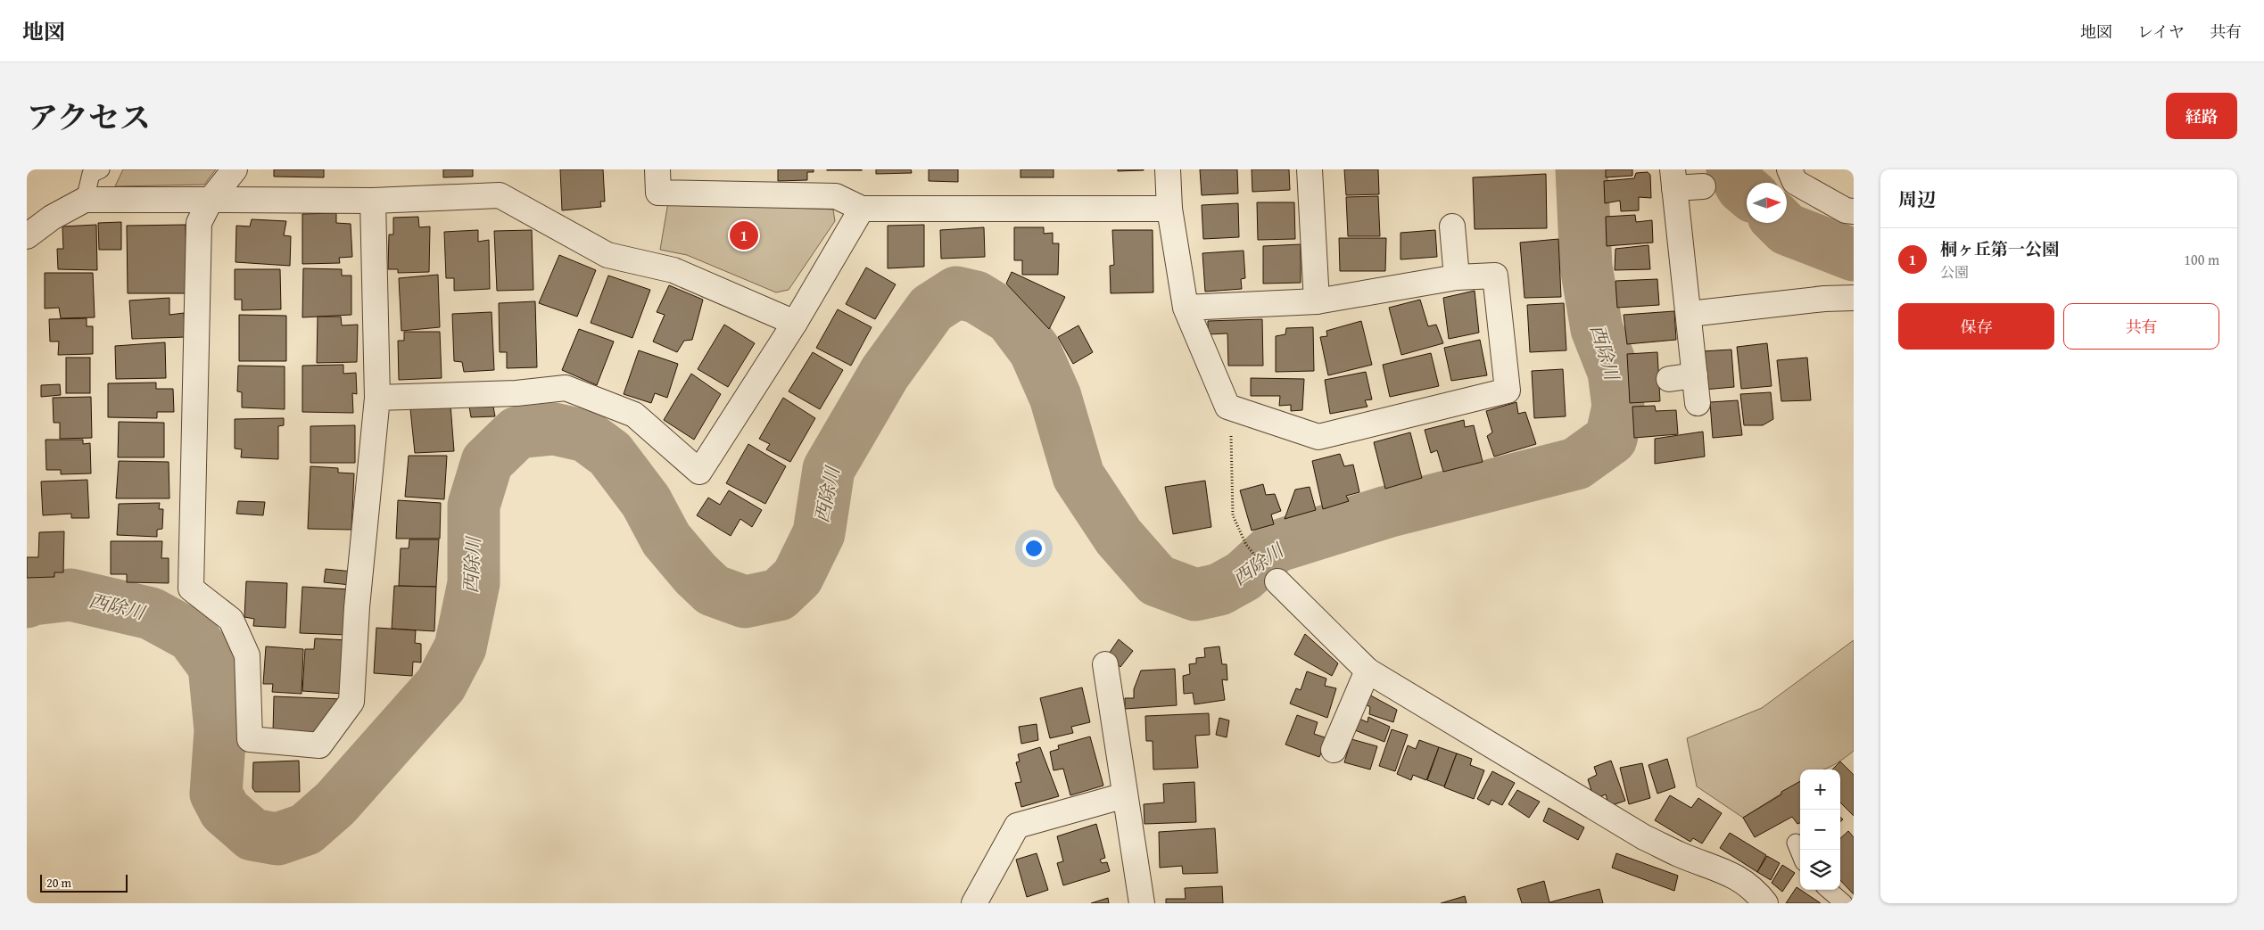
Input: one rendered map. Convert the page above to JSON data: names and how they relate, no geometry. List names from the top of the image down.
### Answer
{
  "water": ["西除川"],
  "scale_bar": "20 m",
  "north": "right",
  "page": {
    "header": "地図",
    "nav": ["地図", "レイヤ", "共有"],
    "title": "アクセス",
    "buttons": [
      "経路",
      ["保存", "共有"]
    ],
    "heading": "周辺",
    "pins": "1",
    "list": [
      {
        "mark": "1",
        "name": "桐ヶ丘第一公園",
        "note": "公園",
        "value": "100 m"
      }
    ],
    "map_buttons": ["+", "−"],
    "scale": "20 m"
  }
}
